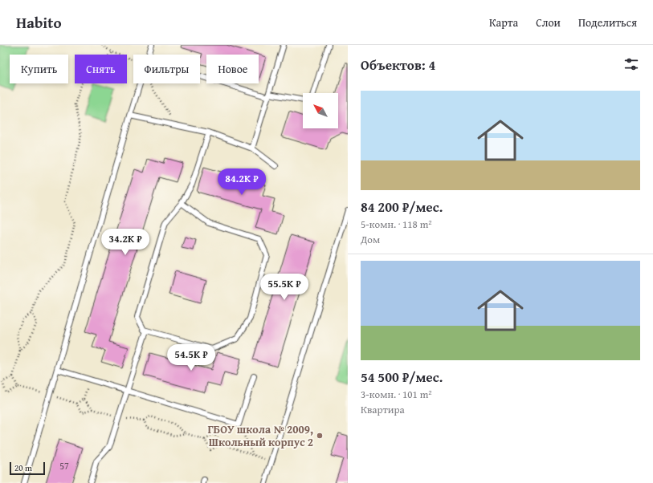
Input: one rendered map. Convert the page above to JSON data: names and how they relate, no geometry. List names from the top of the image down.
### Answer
{
  "places": ["ГБОУ школа № 2009, Школьный корпус 2"],
  "house_numbers": ["57"],
  "scale_bar": "20 m",
  "north": "top left",
  "page": {
    "header": "Habito",
    "nav": ["Карта", "Слои", "Поделиться"],
    "heading": "Объектов: 4",
    "chip": [
      "Купить",
      "Снять",
      "Фильтры",
      "Новое"
    ],
    "list": [
      {
        "name": "84 200 ₽/мес.",
        "note": "5-комн. · 118 m² · Дом"
      },
      {
        "name": "54 500 ₽/мес.",
        "note": "3-комн. · 101 m² · Квартира"
      }
    ],
    "price": [
      "84.2K ₽",
      "34.2K ₽",
      "55.5K ₽",
      "54.5K ₽"
    ],
    "scale": "20 m"
  }
}
